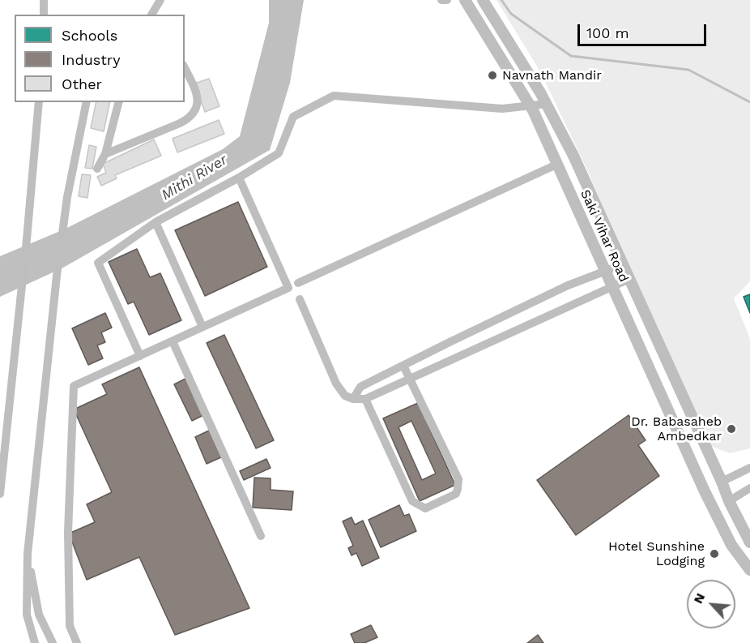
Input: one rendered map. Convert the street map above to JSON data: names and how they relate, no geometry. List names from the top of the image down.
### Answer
{
  "streets": {
    "main road": ["Saki Vihar Road"]
  },
  "water": ["Mithi River"],
  "places": ["Navnath Mandir", "Dr. Babasaheb Ambedkar", "Hotel Sunshine Lodging"],
  "legend": ["Schools", "Industry", "Other"],
  "scale_bar": "100 m",
  "north": "top left"
}
